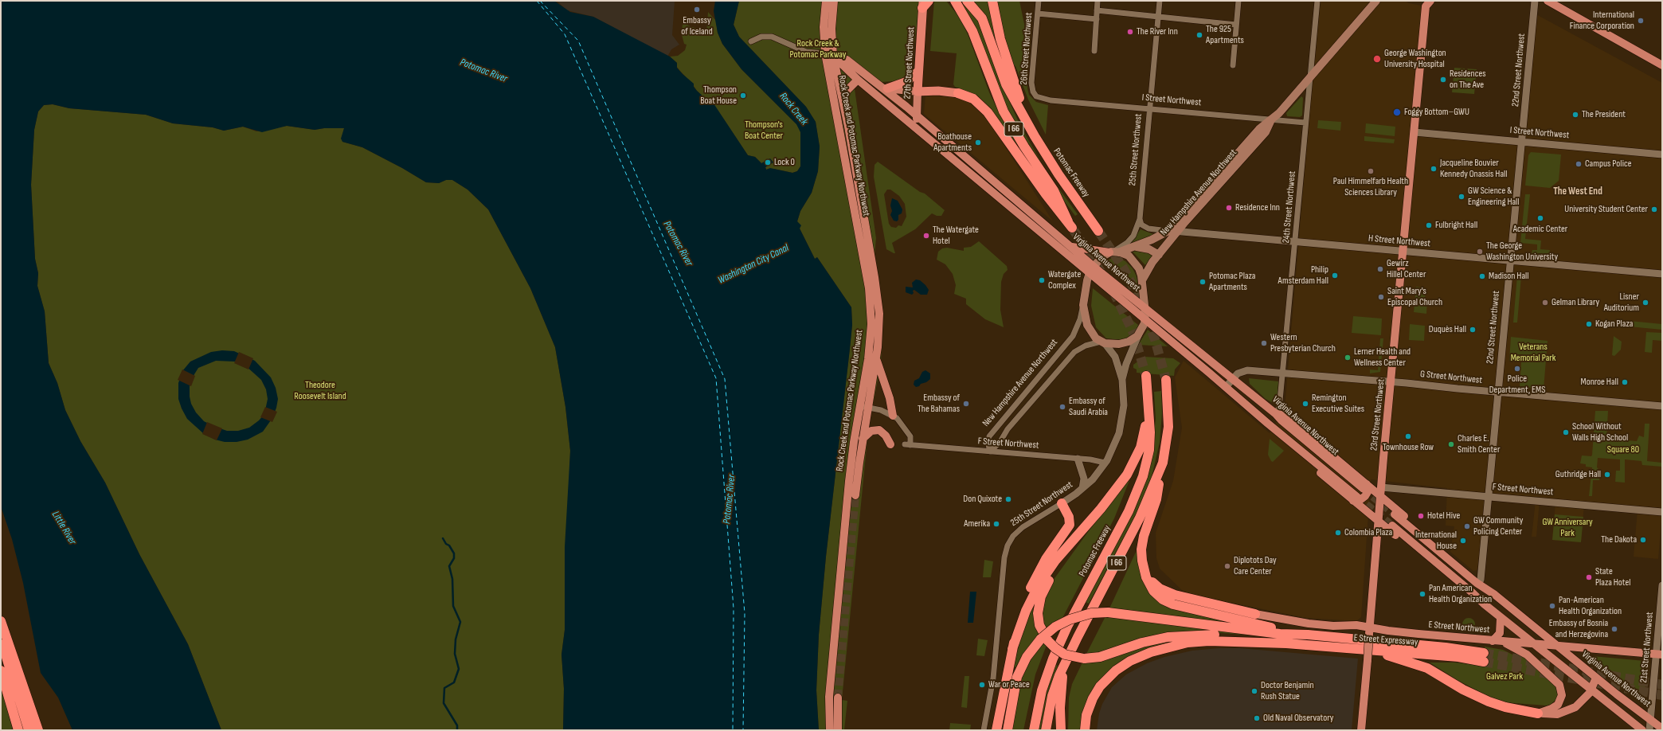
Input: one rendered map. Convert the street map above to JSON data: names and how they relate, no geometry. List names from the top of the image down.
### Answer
{
  "streets": {
    "highway": [
      "27th Street Northwest",
      "I 66",
      "Potomac Freeway",
      "E Street Expressway"
    ],
    "main road": [
      "Rock Creek and Potomac Parkway Northwest",
      "New Hampshire Avenue Northwest",
      "Virginia Avenue Northwest",
      "23rd Street Northwest",
      "E Street Northwest"
    ],
    "street": [
      "26th Street Northwest",
      "22nd Street Northwest",
      "I Street Northwest",
      "25th Street Northwest",
      "24th Street Northwest",
      "H Street Northwest",
      "G Street Northwest",
      "F Street Northwest",
      "21st Street Northwest"
    ]
  },
  "crossings": [
    ["26th Street Northwest", "I Street Northwest"],
    ["27th Street Northwest", "Virginia Avenue Northwest"],
    ["22nd Street Northwest", "I Street Northwest"],
    ["22nd Street Northwest", "H Street Northwest"],
    ["22nd Street Northwest", "Virginia Avenue Northwest"],
    ["22nd Street Northwest", "G Street Northwest"],
    ["22nd Street Northwest", "F Street Northwest"],
    ["I Street Northwest", "25th Street Northwest"],
    ["I Street Northwest", "New Hampshire Avenue Northwest"],
    ["I Street Northwest", "24th Street Northwest"],
    ["I Street Northwest", "23rd Street Northwest"],
    ["I 66", "Potomac Freeway"],
    ["Rock Creek and Potomac Parkway Northwest", "Virginia Avenue Northwest"],
    ["Rock Creek and Potomac Parkway Northwest", "F Street Northwest"],
    ["25th Street Northwest", "New Hampshire Avenue Northwest"],
    ["25th Street Northwest", "H Street Northwest"],
    ["25th Street Northwest", "F Street Northwest"],
    ["New Hampshire Avenue Northwest", "24th Street Northwest"],
    ["New Hampshire Avenue Northwest", "H Street Northwest"],
    ["New Hampshire Avenue Northwest", "F Street Northwest"],
    ["24th Street Northwest", "H Street Northwest"],
    ["24th Street Northwest", "Virginia Avenue Northwest"],
    ["24th Street Northwest", "G Street Northwest"],
    ["H Street Northwest", "23rd Street Northwest"],
    ["Virginia Avenue Northwest", "G Street Northwest"],
    ["Virginia Avenue Northwest", "23rd Street Northwest"],
    ["Virginia Avenue Northwest", "E Street Northwest"],
    ["Virginia Avenue Northwest", "21st Street Northwest"],
    ["G Street Northwest", "23rd Street Northwest"],
    ["23rd Street Northwest", "F Street Northwest"],
    ["23rd Street Northwest", "E Street Northwest"],
    ["E Street Northwest", "21st Street Northwest"]
  ],
  "districts": ["The West End"],
  "water": [
    "Potomac River",
    "Rock Creek",
    "Washington City Canal",
    "Little River"
  ],
  "parks": [
    "Rock Creek & Potomac Parkway",
    "Thompson's Boat Center",
    "Veterans Memorial Park",
    "Theodore Roosevelt Island",
    "Square 80",
    "GW Anniversary Park",
    "Galvez Park"
  ],
  "places": [
    "Embassy of Iceland",
    "International Finance Corporation",
    "The River Inn",
    "The 925 Apartments",
    "George Washington University Hospital",
    "Residences on The Ave",
    "Thompson Boat House",
    "Foggy Bottom–GWU",
    "The President",
    "Boathouse Apartments",
    "Lock 0",
    "Campus Police",
    "Jacqueline Bouvier Kennedy Onassis Hall",
    "Paul Himmelfarb Health Sciences Library",
    "GW Science & Engineering Hall",
    "Residence Inn",
    "University Student Center",
    "Academic Center",
    "Fulbright Hall",
    "The Watergate Hotel",
    "The George Washington University",
    "Gewirz Hillel Center",
    "Philip Amsterdam Hall",
    "Madison Hall",
    "Watergate Complex",
    "Potomac Plaza Apartments",
    "Saint Mary's Episcopal Church",
    "Gelman Library",
    "Lisner Auditorium",
    "Kogan Plaza",
    "Duquès Hall",
    "Western Presbyterian Church",
    "Lerner Health and Wellness Center",
    "Police Department, EMS",
    "Monroe Hall",
    "Embassy of The Bahamas",
    "Remington Executive Suites",
    "Embassy of Saudi Arabia",
    "School Without Walls High School",
    "Townhouse Row",
    "Charles E. Smith Center",
    "Guthridge Hall",
    "Don Quixote",
    "Hotel Hive",
    "Amerika",
    "GW Community Policing Center",
    "Colombia Plaza",
    "The Dakota",
    "International House",
    "Diplotots Day Care Center",
    "State Plaza Hotel",
    "Pan American Health Organization",
    "Pan-American Health Organization",
    "Embassy of Bosnia and Herzegovina",
    "War or Peace",
    "Doctor Benjamin Rush Statue",
    "Old Naval Observatory"
  ]
}
